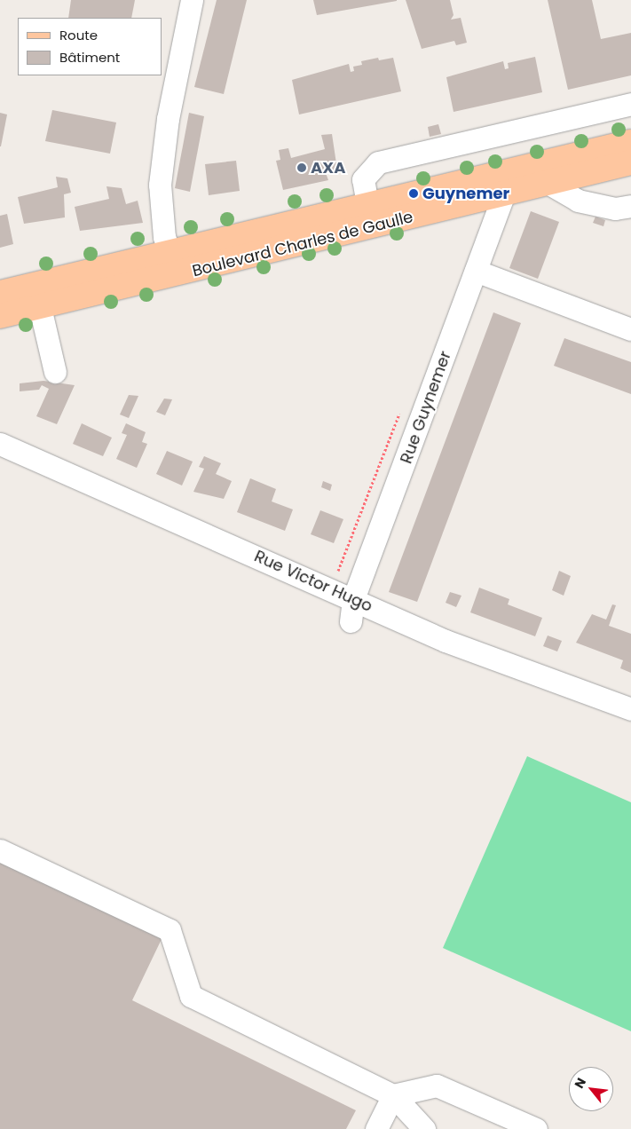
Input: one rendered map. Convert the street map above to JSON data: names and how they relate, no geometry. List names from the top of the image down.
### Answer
{
  "streets": {
    "main road": ["Boulevard Charles de Gaulle"],
    "street": ["Rue Guynemer", "Rue Victor Hugo"]
  },
  "crossings": [
    ["Boulevard Charles de Gaulle", "Rue Guynemer"],
    ["Rue Guynemer", "Rue Victor Hugo"]
  ],
  "places": ["AXA", "Guynemer"],
  "legend": ["Route", "Bâtiment"],
  "north": "top left"
}
